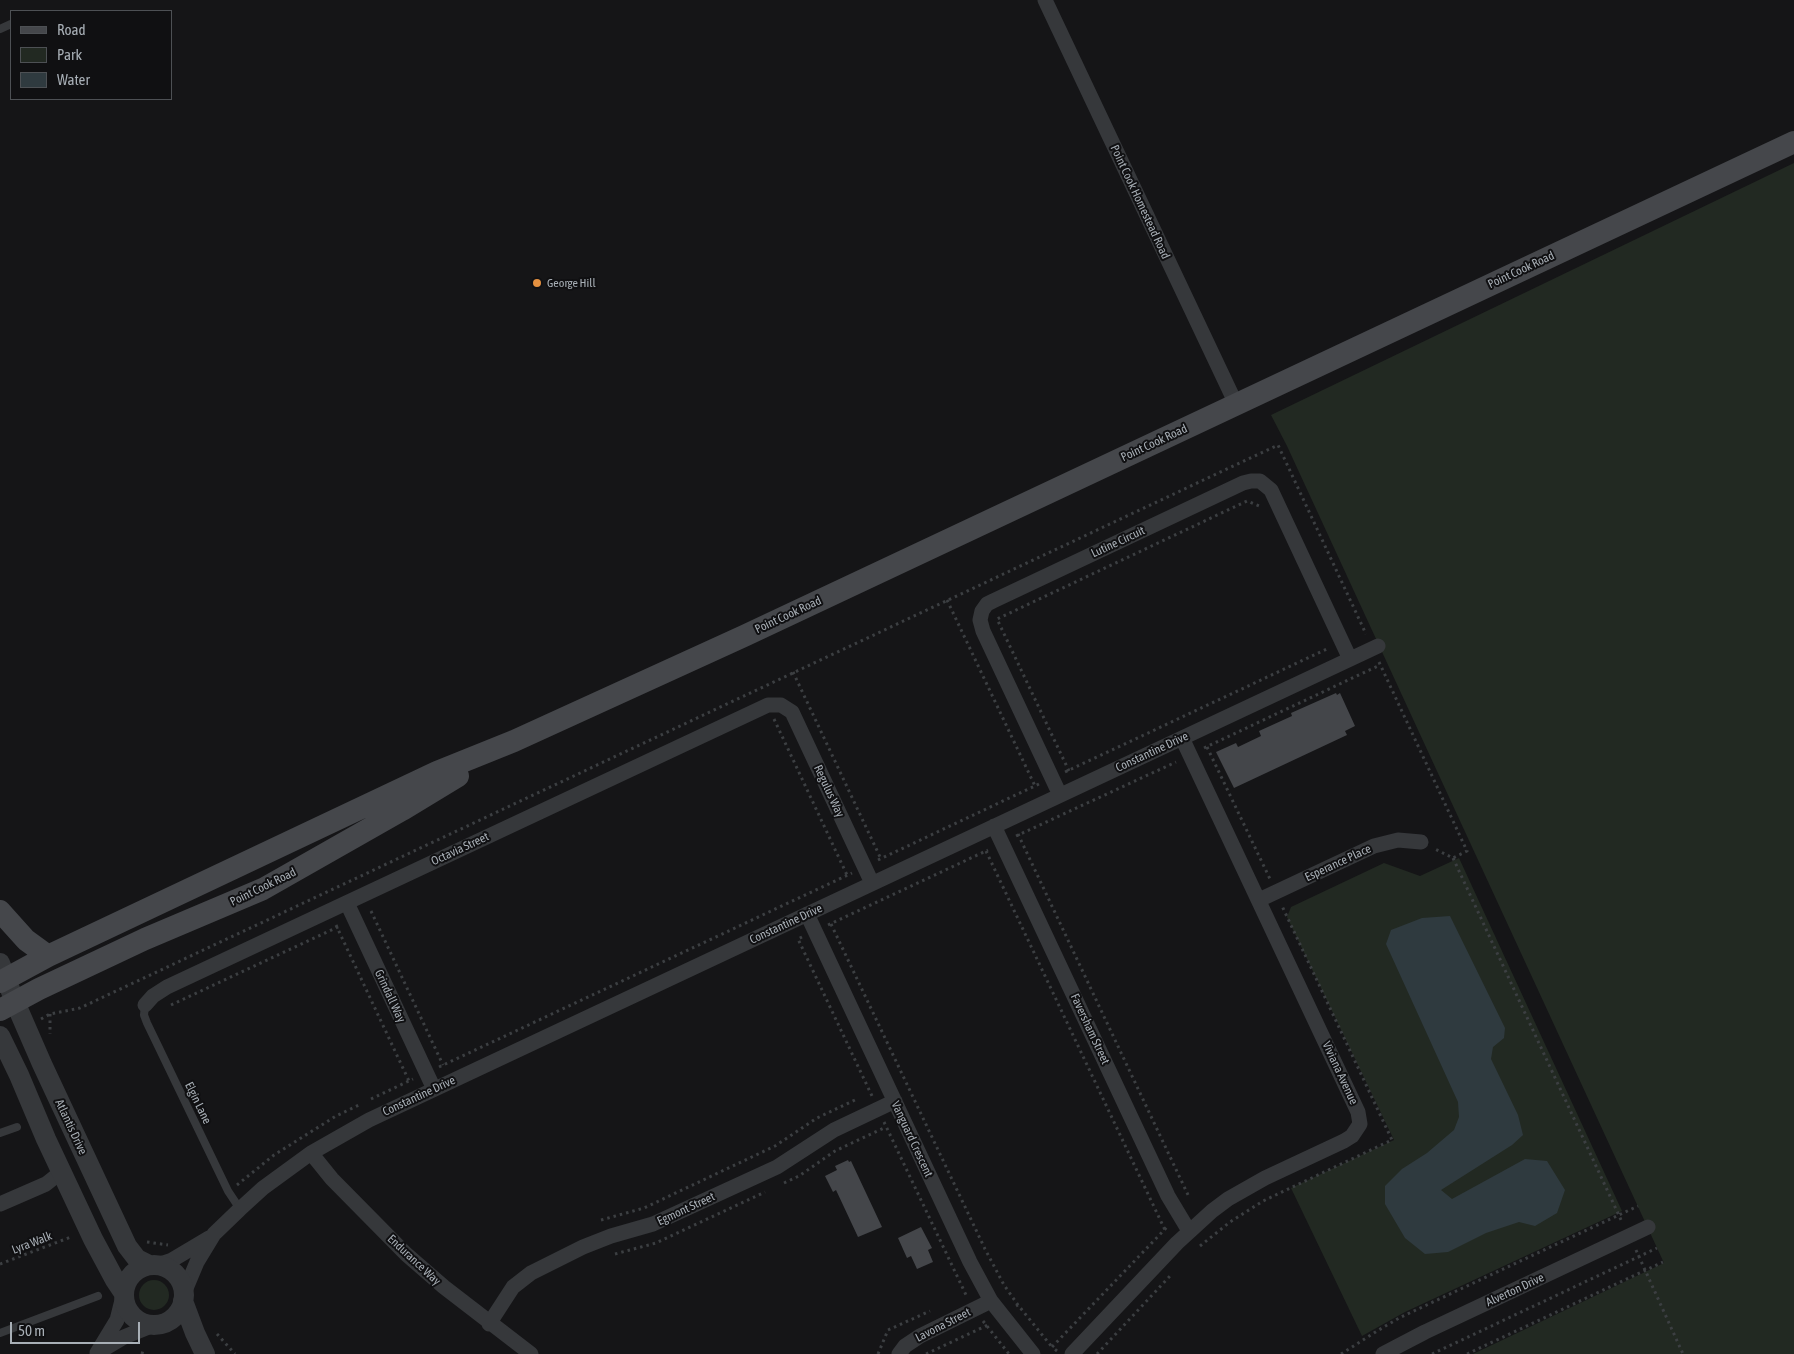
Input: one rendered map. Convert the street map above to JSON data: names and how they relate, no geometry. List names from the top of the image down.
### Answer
{
  "streets": {
    "main road": ["Point Cook Road"],
    "street": [
      "Point Cook Homestead Road",
      "Lutine Circuit",
      "Constantine Drive",
      "Regulus Way",
      "Octavia Street",
      "Esperance Place",
      "Grindall Way",
      "Faversham Street",
      "Viviana Avenue",
      "Atlantis Drive",
      "Vanguard Crescent",
      "Egmont Street",
      "Endurance Way",
      "Alverton Drive",
      "Lavona Street"
    ],
    "lane": ["Elgin Lane"],
    "path": ["Lyra Walk"]
  },
  "crossings": [
    ["Point Cook Homestead Road", "Point Cook Road"],
    ["Point Cook Road", "Atlantis Drive"],
    ["Lutine Circuit", "Constantine Drive"],
    ["Constantine Drive", "Regulus Way"],
    ["Constantine Drive", "Grindall Way"],
    ["Constantine Drive", "Faversham Street"],
    ["Constantine Drive", "Viviana Avenue"],
    ["Constantine Drive", "Elgin Lane"],
    ["Constantine Drive", "Atlantis Drive"],
    ["Constantine Drive", "Vanguard Crescent"],
    ["Constantine Drive", "Endurance Way"],
    ["Regulus Way", "Octavia Street"],
    ["Octavia Street", "Grindall Way"],
    ["Octavia Street", "Elgin Lane"],
    ["Esperance Place", "Viviana Avenue"],
    ["Faversham Street", "Viviana Avenue"],
    ["Vanguard Crescent", "Egmont Street"],
    ["Vanguard Crescent", "Lavona Street"],
    ["Egmont Street", "Endurance Way"]
  ],
  "places": ["George Hill"],
  "legend": ["Road", "Park", "Water"],
  "scale_bar": "50 m"
}
